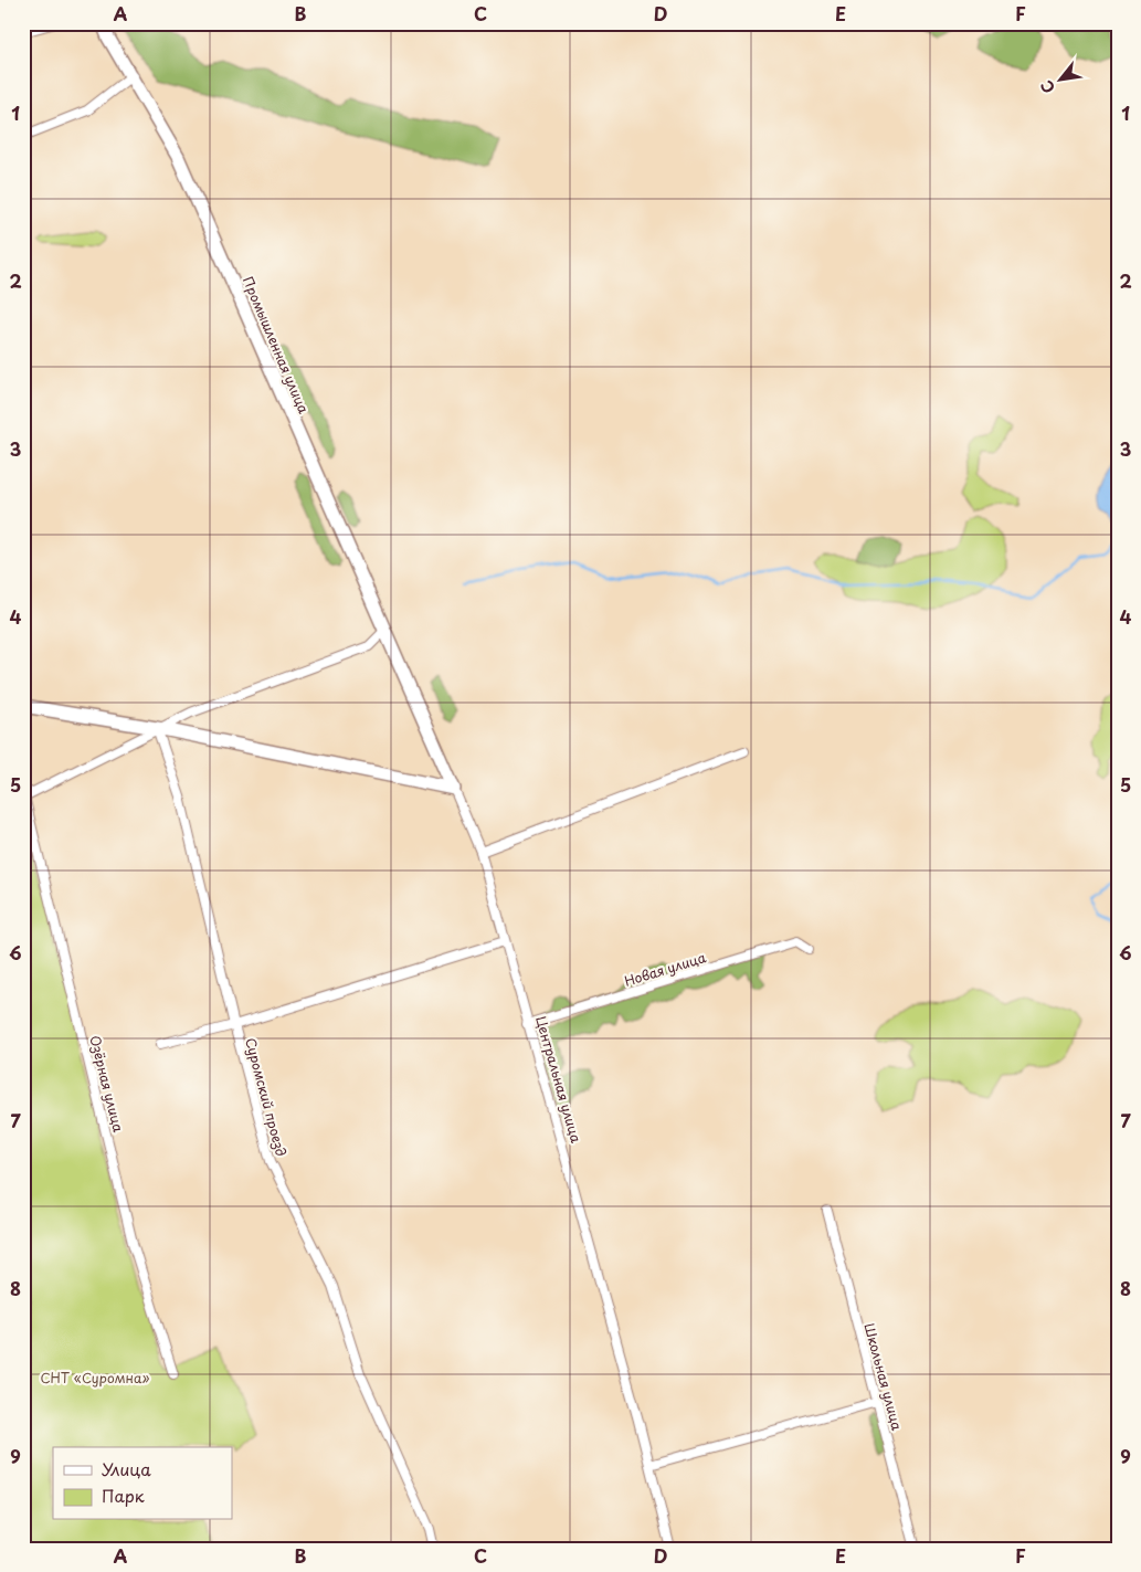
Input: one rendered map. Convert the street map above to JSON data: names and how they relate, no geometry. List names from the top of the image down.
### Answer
{
  "streets": {
    "street": [
      "Промышленная улица",
      "Новая улица",
      "Центральная улица",
      "Озёрная улица",
      "Суромский проезд",
      "Школьная улица"
    ]
  },
  "crossings": [
    ["Промышленная улица", "Центральная улица"],
    ["Новая улица", "Центральная улица"]
  ],
  "parks": ["СНТ «Суромна»"],
  "legend": ["Улица", "Парк"],
  "north": "bottom left",
  "grid": {
    "columns": [
      "A",
      "B",
      "C",
      "D",
      "E",
      "F"
    ],
    "rows": [
      "1",
      "2",
      "3",
      "4",
      "5",
      "6",
      "7",
      "8",
      "9"
    ]
  }
}
